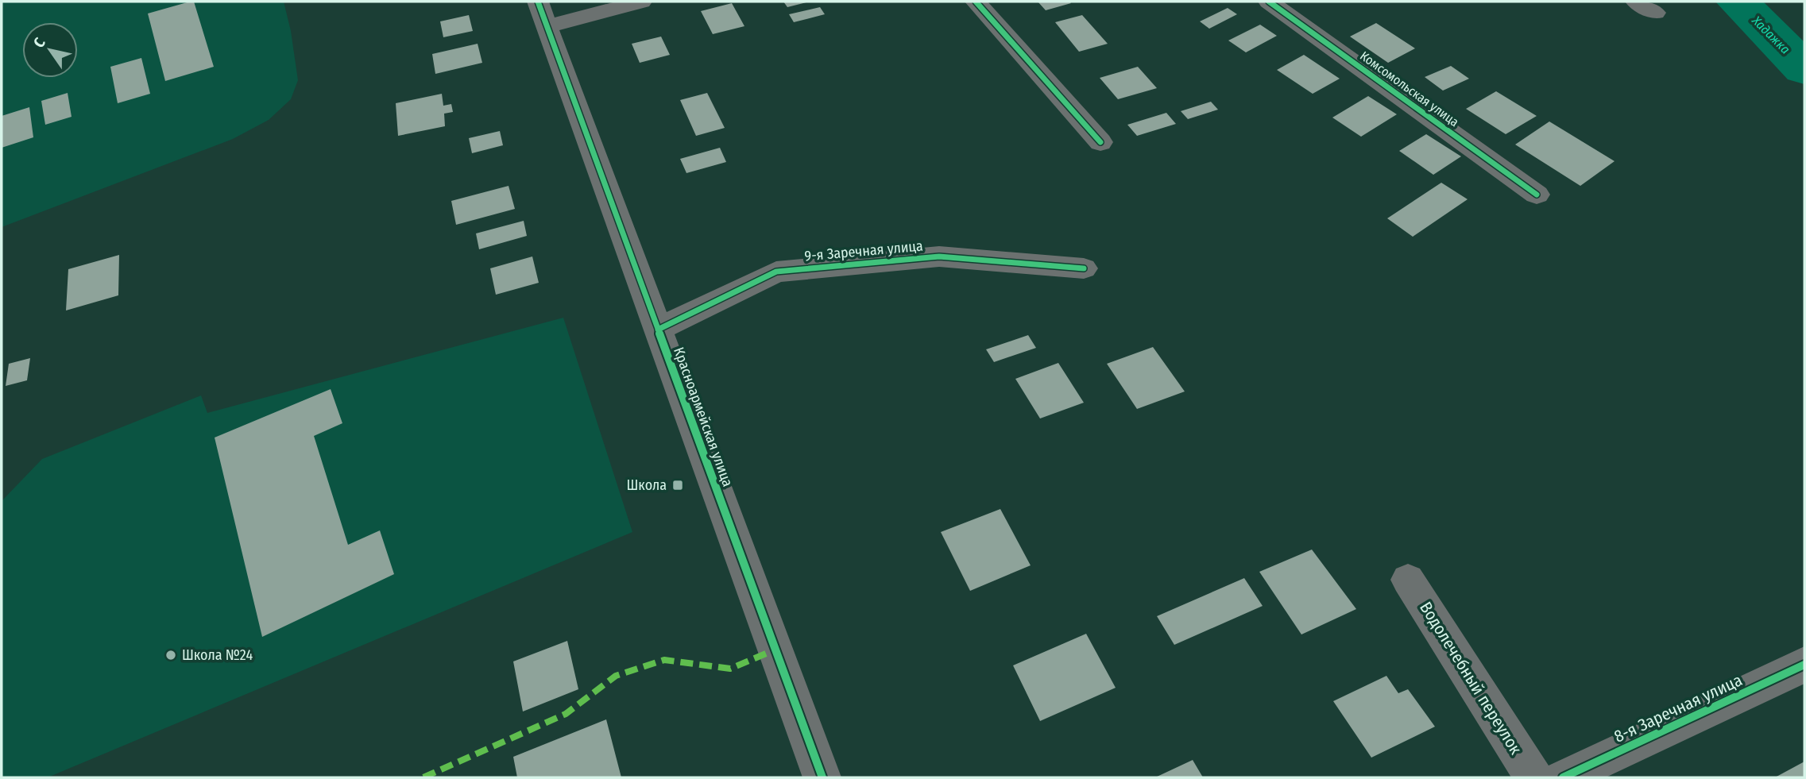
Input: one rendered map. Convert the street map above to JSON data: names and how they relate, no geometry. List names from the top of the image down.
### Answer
{
  "streets": {
    "street": [
      "Комсомольская улица",
      "9-я Заречная улица",
      "Красноармейская улица",
      "Водолечебный переулок",
      "8-я Заречная улица"
    ]
  },
  "crossings": [
    ["9-я Заречная улица", "Красноармейская улица"]
  ],
  "water": ["Хадажка"],
  "places": {
    "transit": ["Школа"],
    "other": ["Школа №24"]
  },
  "north": "top left"
}
